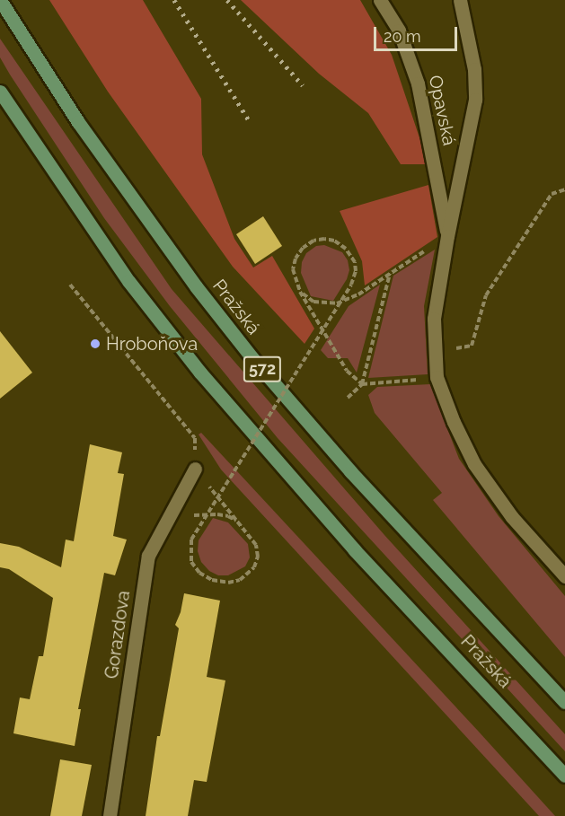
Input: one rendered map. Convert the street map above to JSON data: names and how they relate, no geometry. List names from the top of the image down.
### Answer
{
  "streets": {
    "main road": ["Pražská", "572"],
    "street": ["Opavská", "Gorazdova"]
  },
  "places": ["Hroboňova"],
  "scale_bar": "20 m"
}
